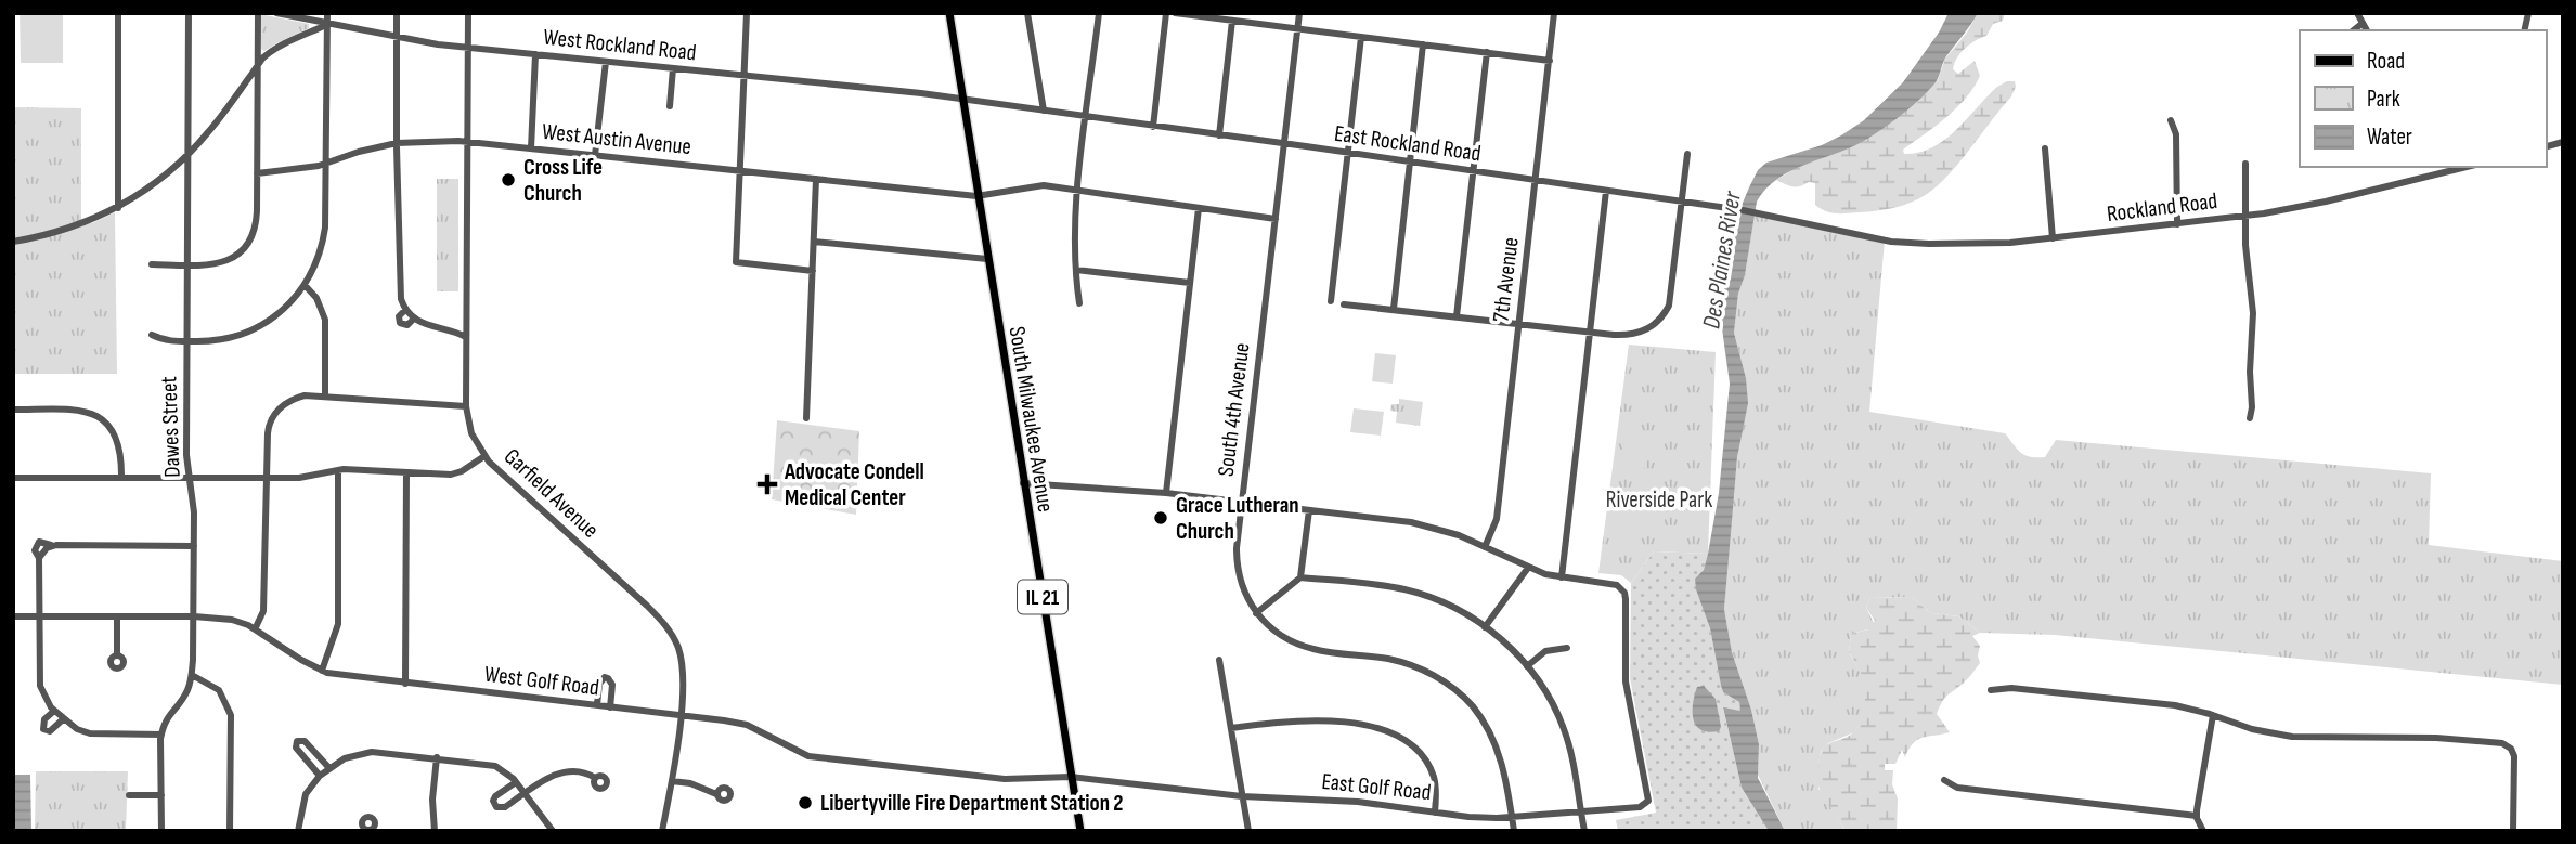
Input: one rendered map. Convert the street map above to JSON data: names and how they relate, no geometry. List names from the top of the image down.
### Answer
{
  "streets": {
    "main road": ["South Milwaukee Avenue", "IL 21"],
    "street": [
      "West Rockland Road",
      "West Austin Avenue",
      "East Rockland Road",
      "Rockland Road",
      "7th Avenue",
      "South 4th Avenue",
      "Dawes Street",
      "Garfield Avenue",
      "West Golf Road",
      "East Golf Road"
    ]
  },
  "crossings": [
    ["West Rockland Road", "East Rockland Road"],
    ["West Rockland Road", "South Milwaukee Avenue"],
    ["West Rockland Road", "Garfield Avenue"],
    ["West Austin Avenue", "South 4th Avenue"],
    ["West Austin Avenue", "South Milwaukee Avenue"],
    ["West Austin Avenue", "Garfield Avenue"],
    ["East Rockland Road", "Rockland Road"],
    ["East Rockland Road", "7th Avenue"],
    ["East Rockland Road", "South 4th Avenue"],
    ["East Rockland Road", "South Milwaukee Avenue"],
    ["South 4th Avenue", "East Golf Road"],
    ["South Milwaukee Avenue", "West Golf Road"],
    ["South Milwaukee Avenue", "East Golf Road"],
    ["Dawes Street", "West Golf Road"],
    ["Garfield Avenue", "West Golf Road"],
    ["West Golf Road", "East Golf Road"]
  ],
  "water": ["Des Plaines River"],
  "parks": ["Riverside Park"],
  "places": {
    "other": ["Cross Life Church", "Grace Lutheran Church", "Libertyville Fire Department Station 2"],
    "health": ["Advocate Condell Medical Center"]
  },
  "legend": ["Road", "Park", "Water"]
}
